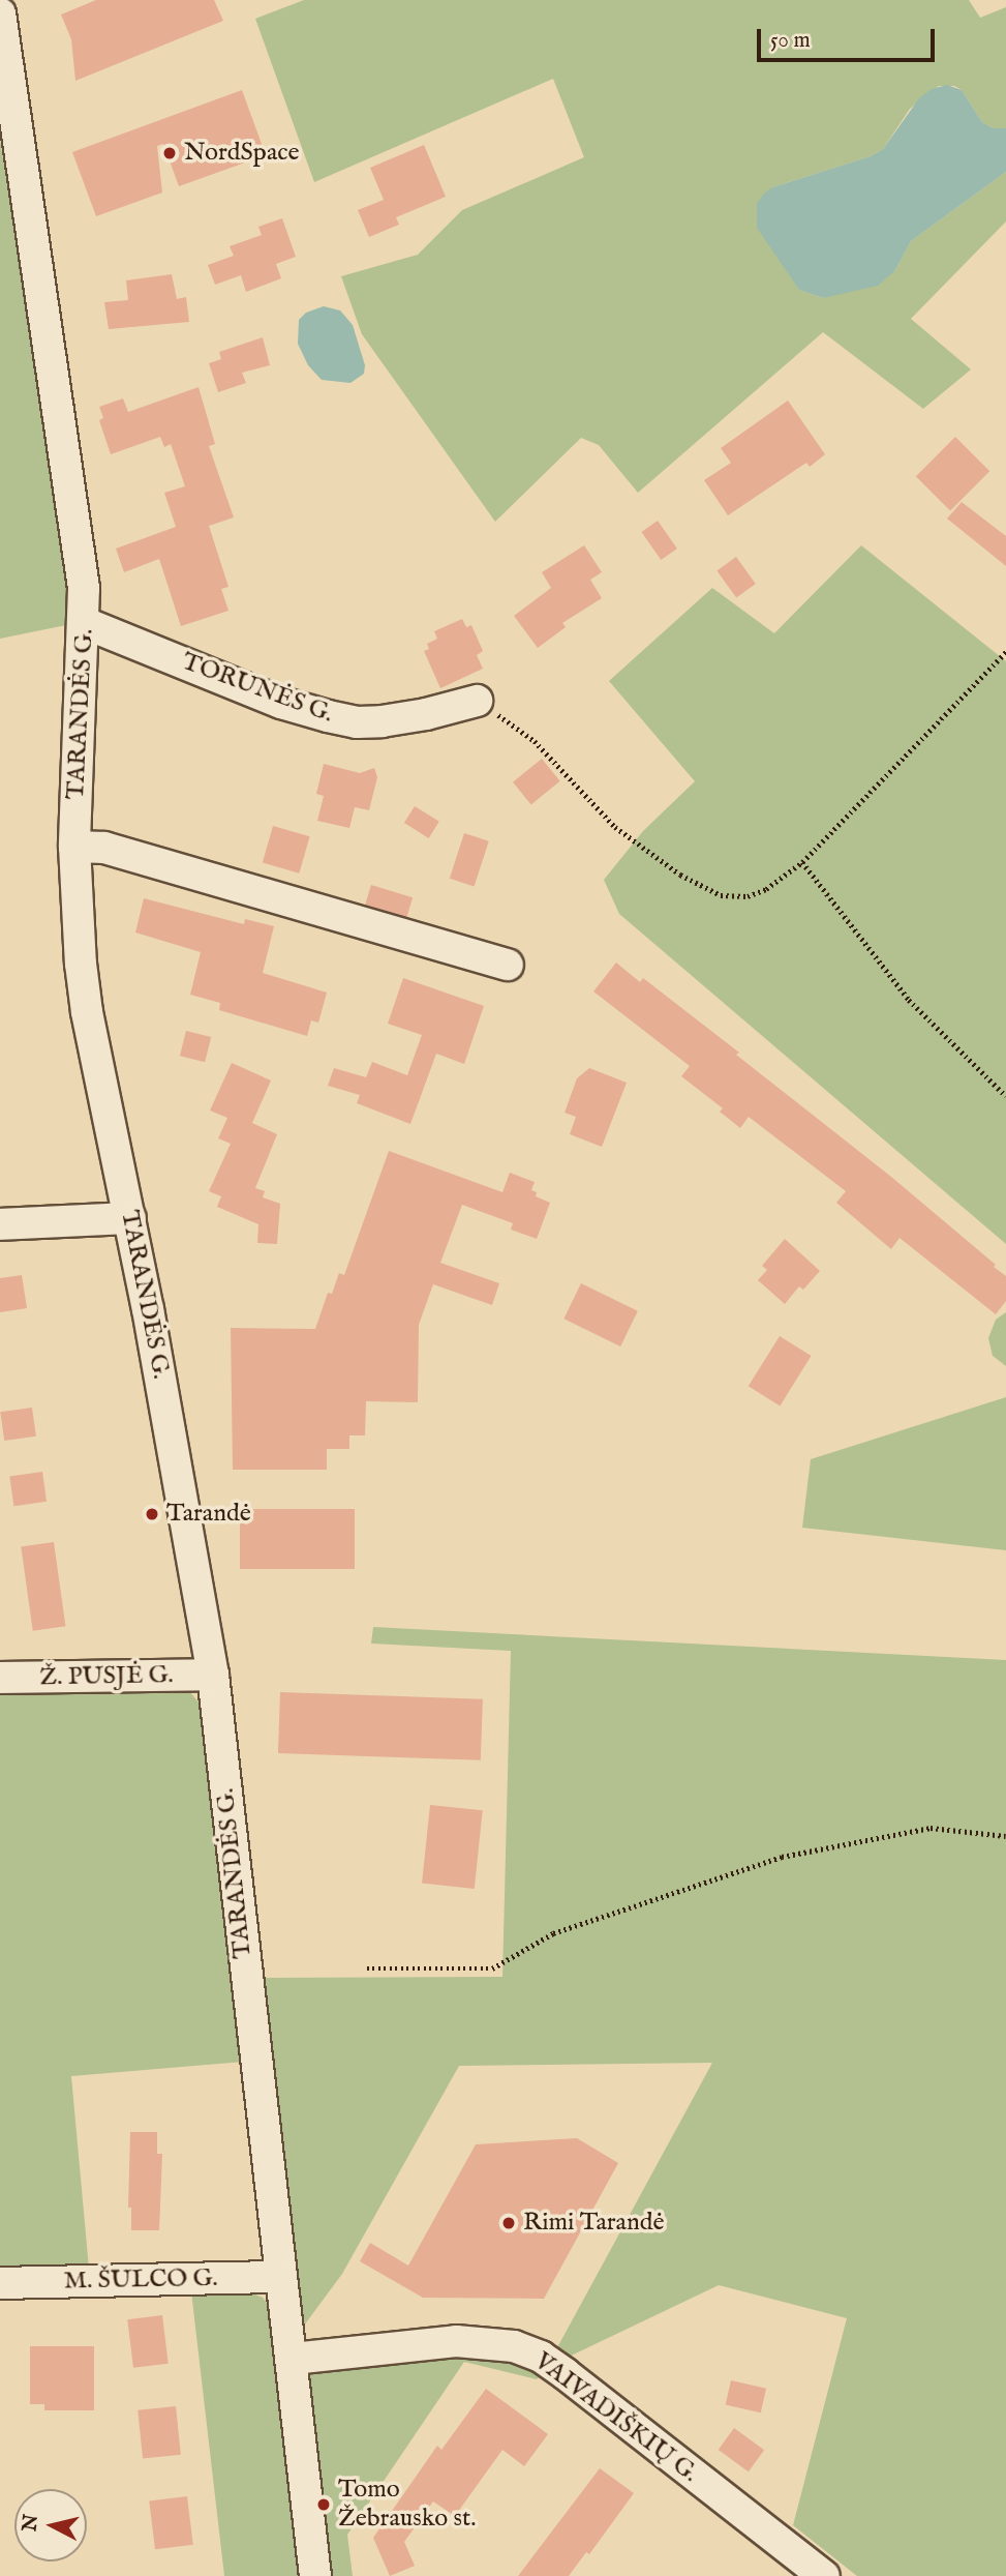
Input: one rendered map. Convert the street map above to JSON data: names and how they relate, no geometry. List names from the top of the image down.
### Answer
{
  "streets": {
    "street": [
      "TORUNĖS G.",
      "TARANDĖS G.",
      "Ž. PUSJĖ G.",
      "M. ŠULCO G.",
      "VAIVADIŠKIŲ G."
    ]
  },
  "crossings": [
    ["TORUNĖS G.", "TARANDĖS G."],
    ["TARANDĖS G.", "Ž. PUSJĖ G."],
    ["TARANDĖS G.", "M. ŠULCO G."],
    ["TARANDĖS G.", "VAIVADIŠKIŲ G."]
  ],
  "places": [
    "NordSpace",
    "Tarandė",
    "Rimi Tarandė",
    "Tomo Žebrausko st."
  ],
  "scale_bar": "50 m",
  "north": "left"
}
